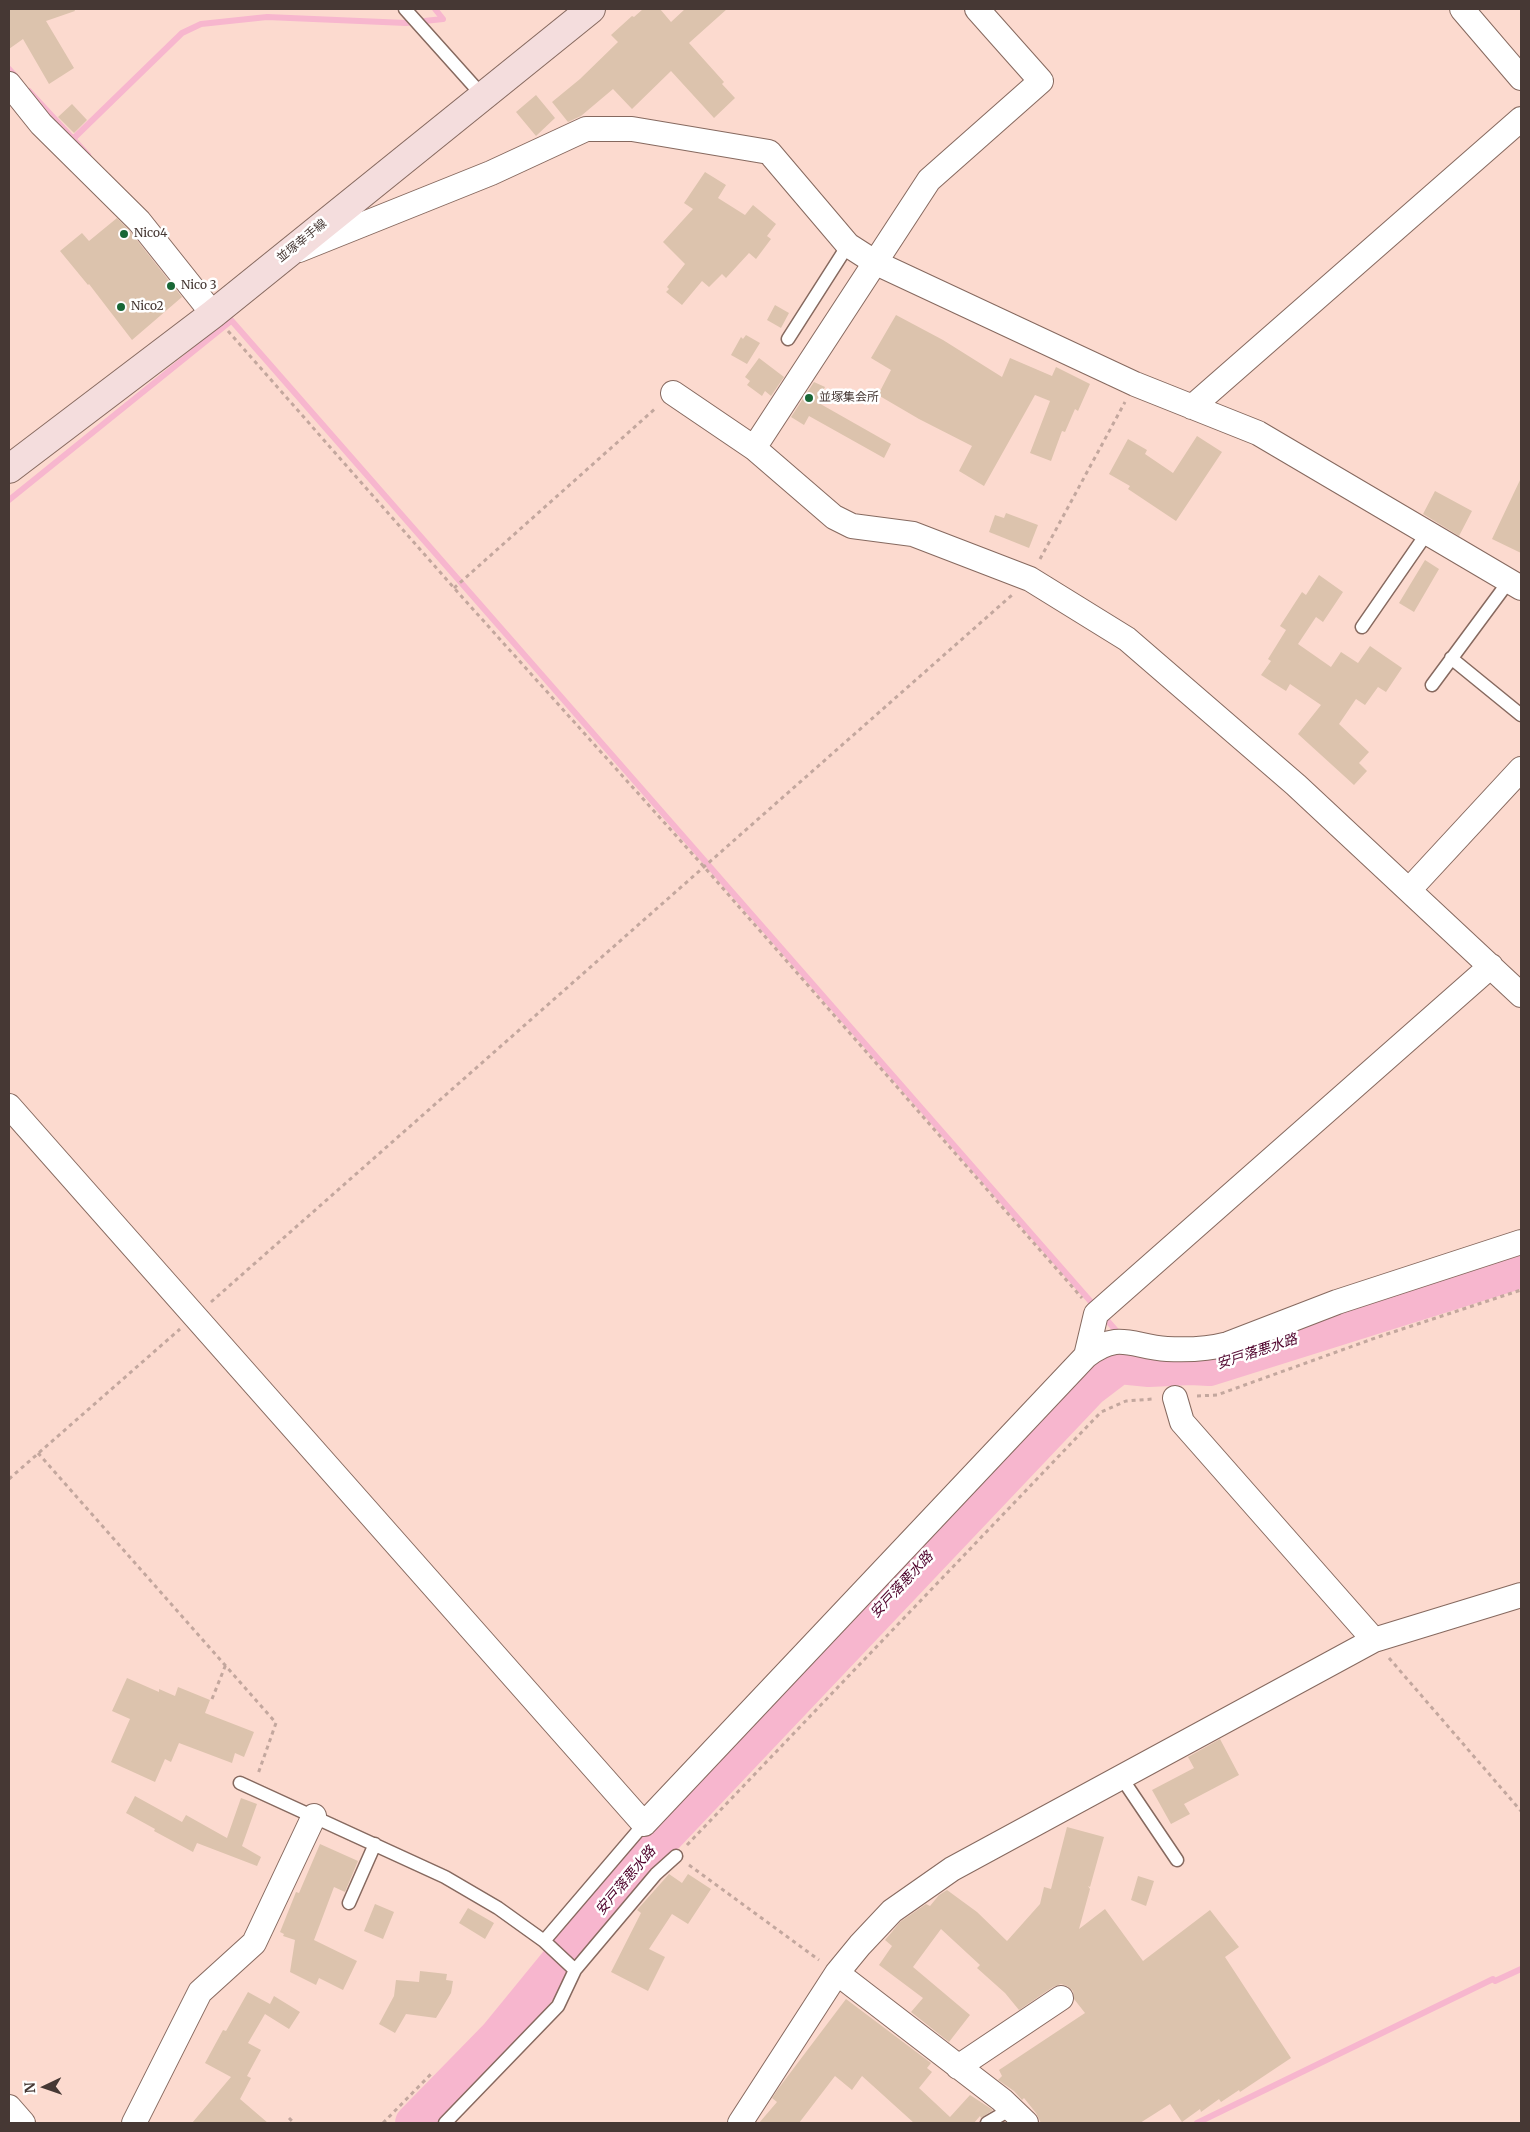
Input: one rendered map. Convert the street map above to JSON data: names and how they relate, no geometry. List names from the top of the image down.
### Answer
{
  "streets": {
    "main road": ["並塚幸手線"]
  },
  "water": ["安戸落悪水路"],
  "places": [
    "Nico4",
    "Nico 3",
    "Nico2",
    "並塚集会所"
  ],
  "north": "left"
}
